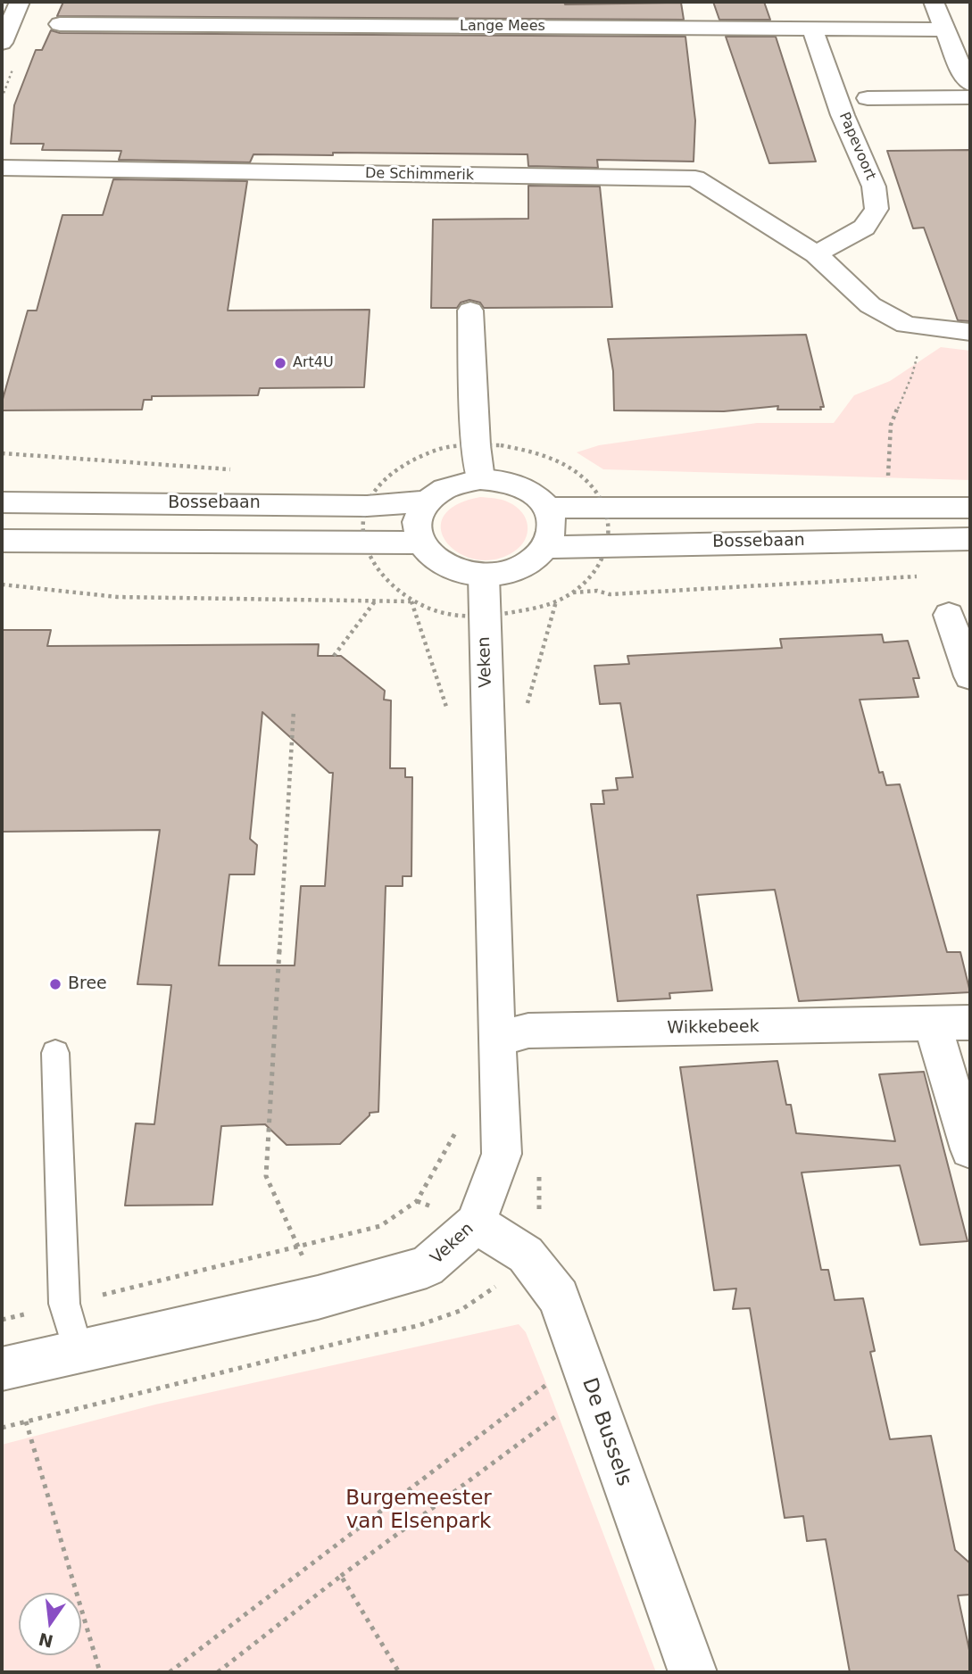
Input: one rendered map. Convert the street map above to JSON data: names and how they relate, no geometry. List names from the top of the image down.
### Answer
{
  "streets": {
    "street": [
      "Lange Mees",
      "Papevoort",
      "De Schimmerik",
      "Bossebaan",
      "Veken",
      "Wikkebeek",
      "De Bussels"
    ]
  },
  "crossings": [
    ["Lange Mees", "Papevoort"],
    ["Papevoort", "De Schimmerik"],
    ["Bossebaan", "Veken"],
    ["Veken", "Wikkebeek"],
    ["Veken", "De Bussels"]
  ],
  "parks": ["Burgemeester van Elsenpark"],
  "places": ["Art4U", "Bree"],
  "north": "bottom"
}
